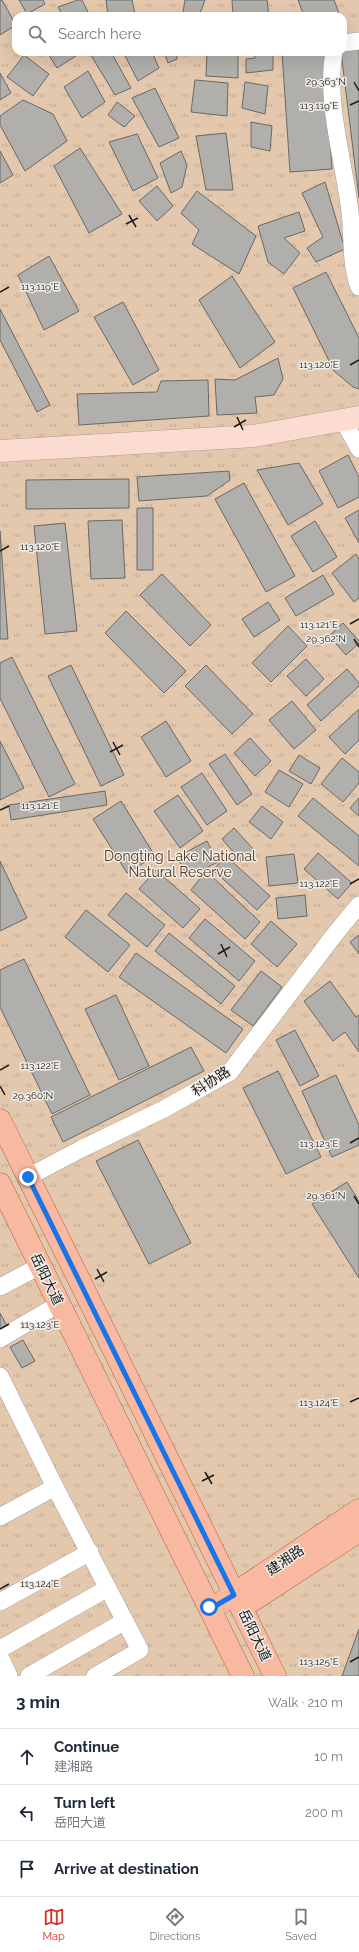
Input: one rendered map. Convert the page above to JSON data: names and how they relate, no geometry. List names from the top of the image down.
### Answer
{
  "streets": {
    "main road": ["岳阳大道", "建湘路"],
    "street": ["科协路"]
  },
  "crossings": [
    ["科协路", "岳阳大道"],
    ["岳阳大道", "建湘路"]
  ],
  "parks": ["Dongting Lake National Natural Reserve"],
  "page": {
    "search": "Search here",
    "heading": ["3 min", "Walk · 210 m"],
    "list": [
      ["Continue", "建湘路", "10 m"],
      ["Turn left", "岳阳大道", "200 m"],
      "Arrive at destination"
    ],
    "nav": ["Map", "Directions", "Saved"]
  },
  "coordinates": [
    "29.363°N",
    "113.119°E",
    "113.120°E",
    "113.121°E",
    "29.362°N",
    "113.122°E",
    "29.360°N",
    "113.123°E",
    "29.361°N",
    "113.124°E",
    "113.125°E"
  ]
}
